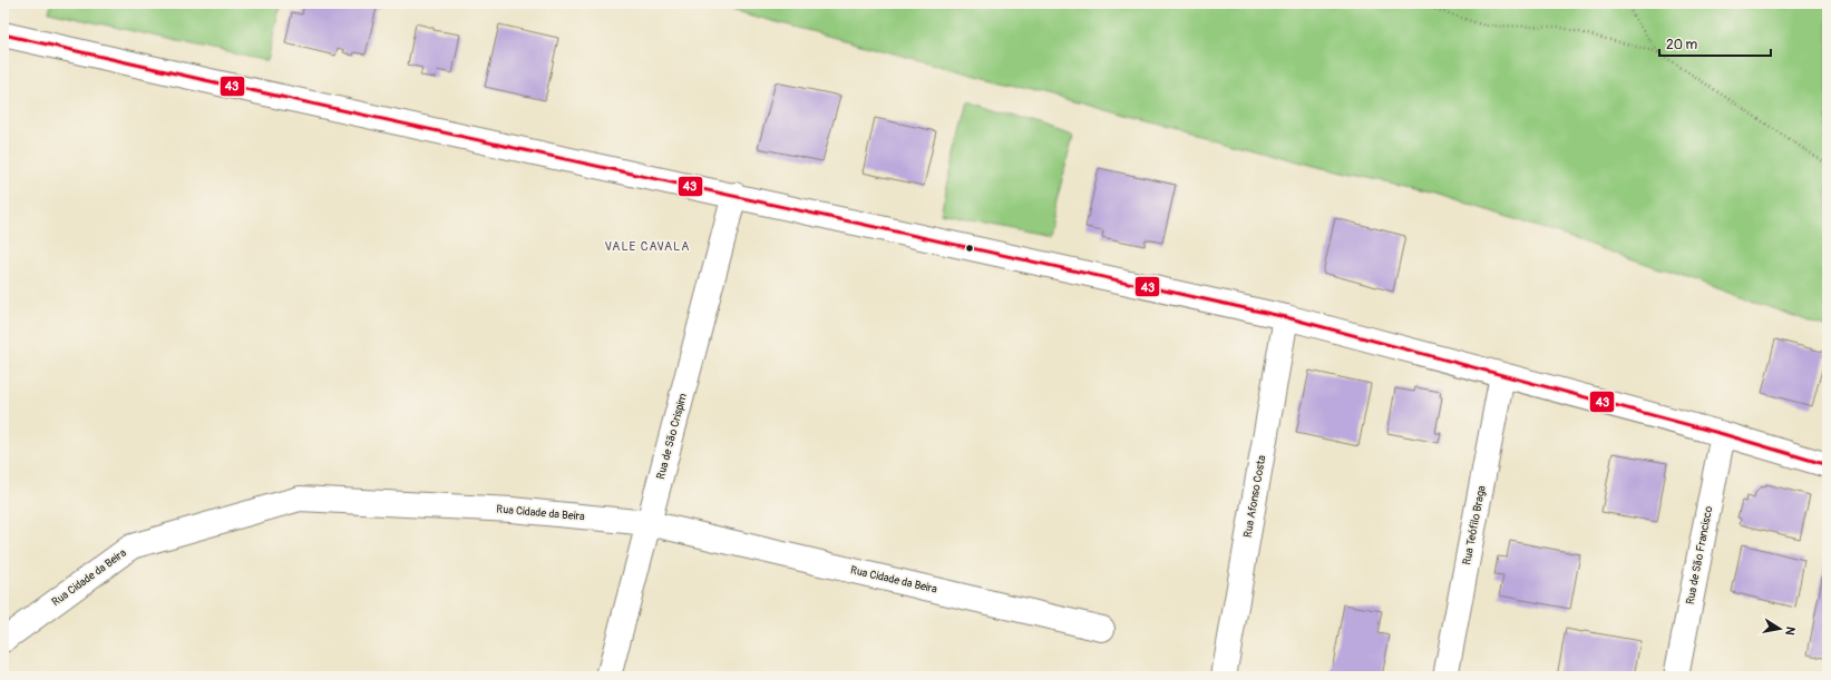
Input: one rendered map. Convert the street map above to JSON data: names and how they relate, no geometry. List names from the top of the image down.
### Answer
{
  "streets": {
    "street": [
      "Rua de São Crispim",
      "Rua Afonso Costa",
      "Rua Cidade da Beira",
      "Rua Teófilo Braga",
      "Rua de São Francisco"
    ]
  },
  "crossings": [
    ["Rua de São Crispim", "Rua Cidade da Beira"]
  ],
  "districts": ["VALE CAVALA"],
  "lines": ["transit line 43"],
  "scale_bar": "20 m",
  "north": "right"
}
